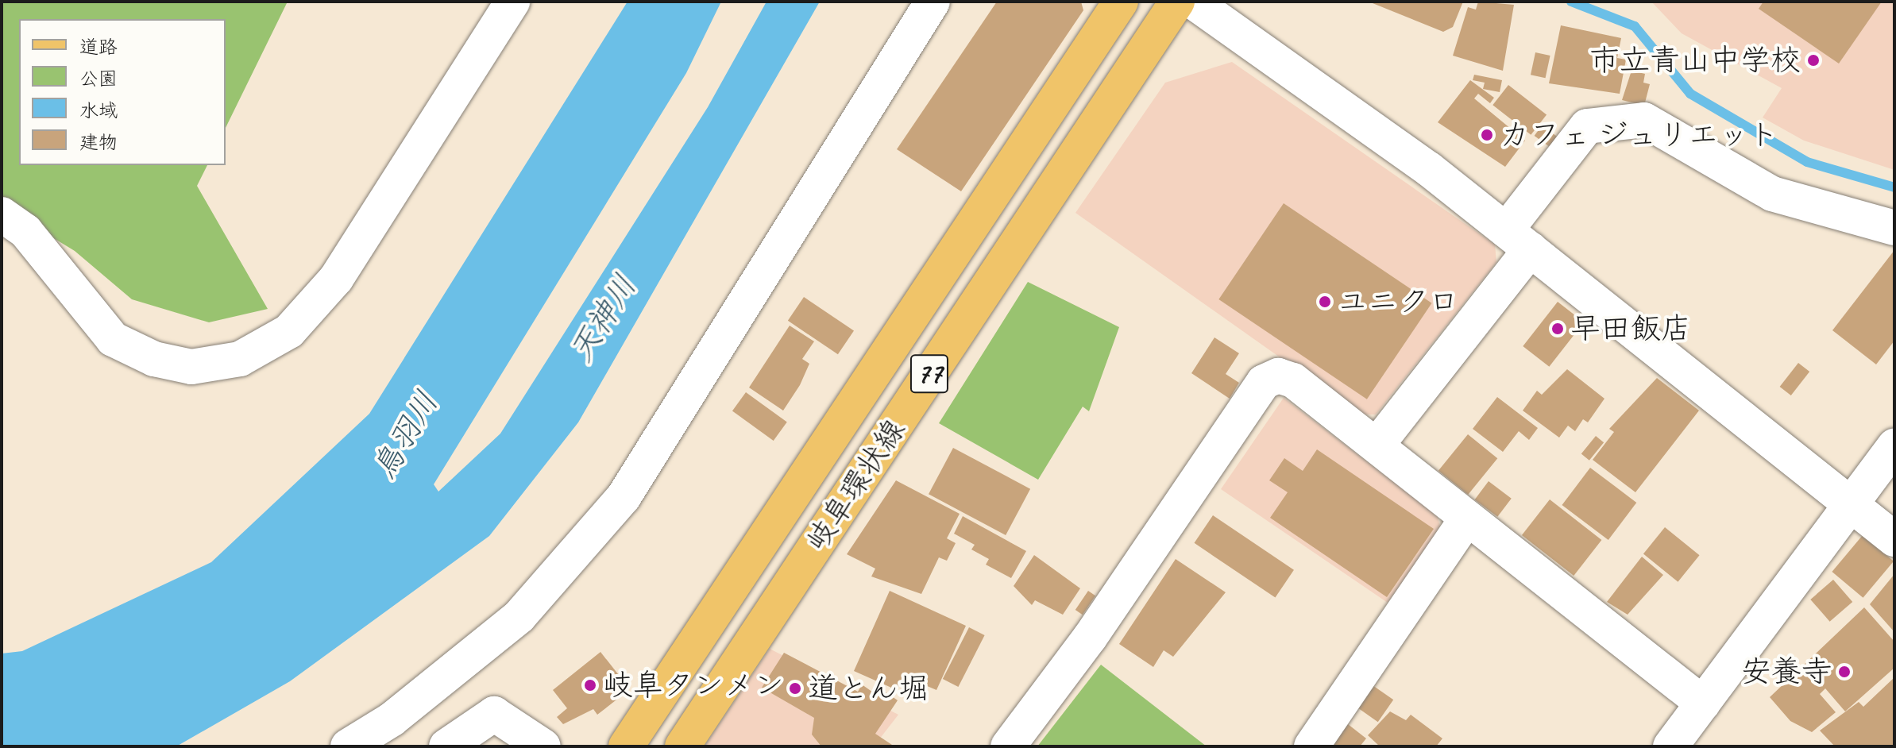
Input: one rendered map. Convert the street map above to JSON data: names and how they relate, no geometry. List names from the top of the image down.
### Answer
{
  "streets": {
    "main road": ["77", "岐阜環状線"]
  },
  "water": ["天神川", "鳥羽川"],
  "places": [
    "市立青山中学校",
    "カフェ ジュリエット",
    "ユニクロ",
    "早田飯店",
    "安養寺",
    "岐阜タンメン",
    "道とん堀"
  ],
  "legend": [
    "道路",
    "公園",
    "水域",
    "建物"
  ]
}
